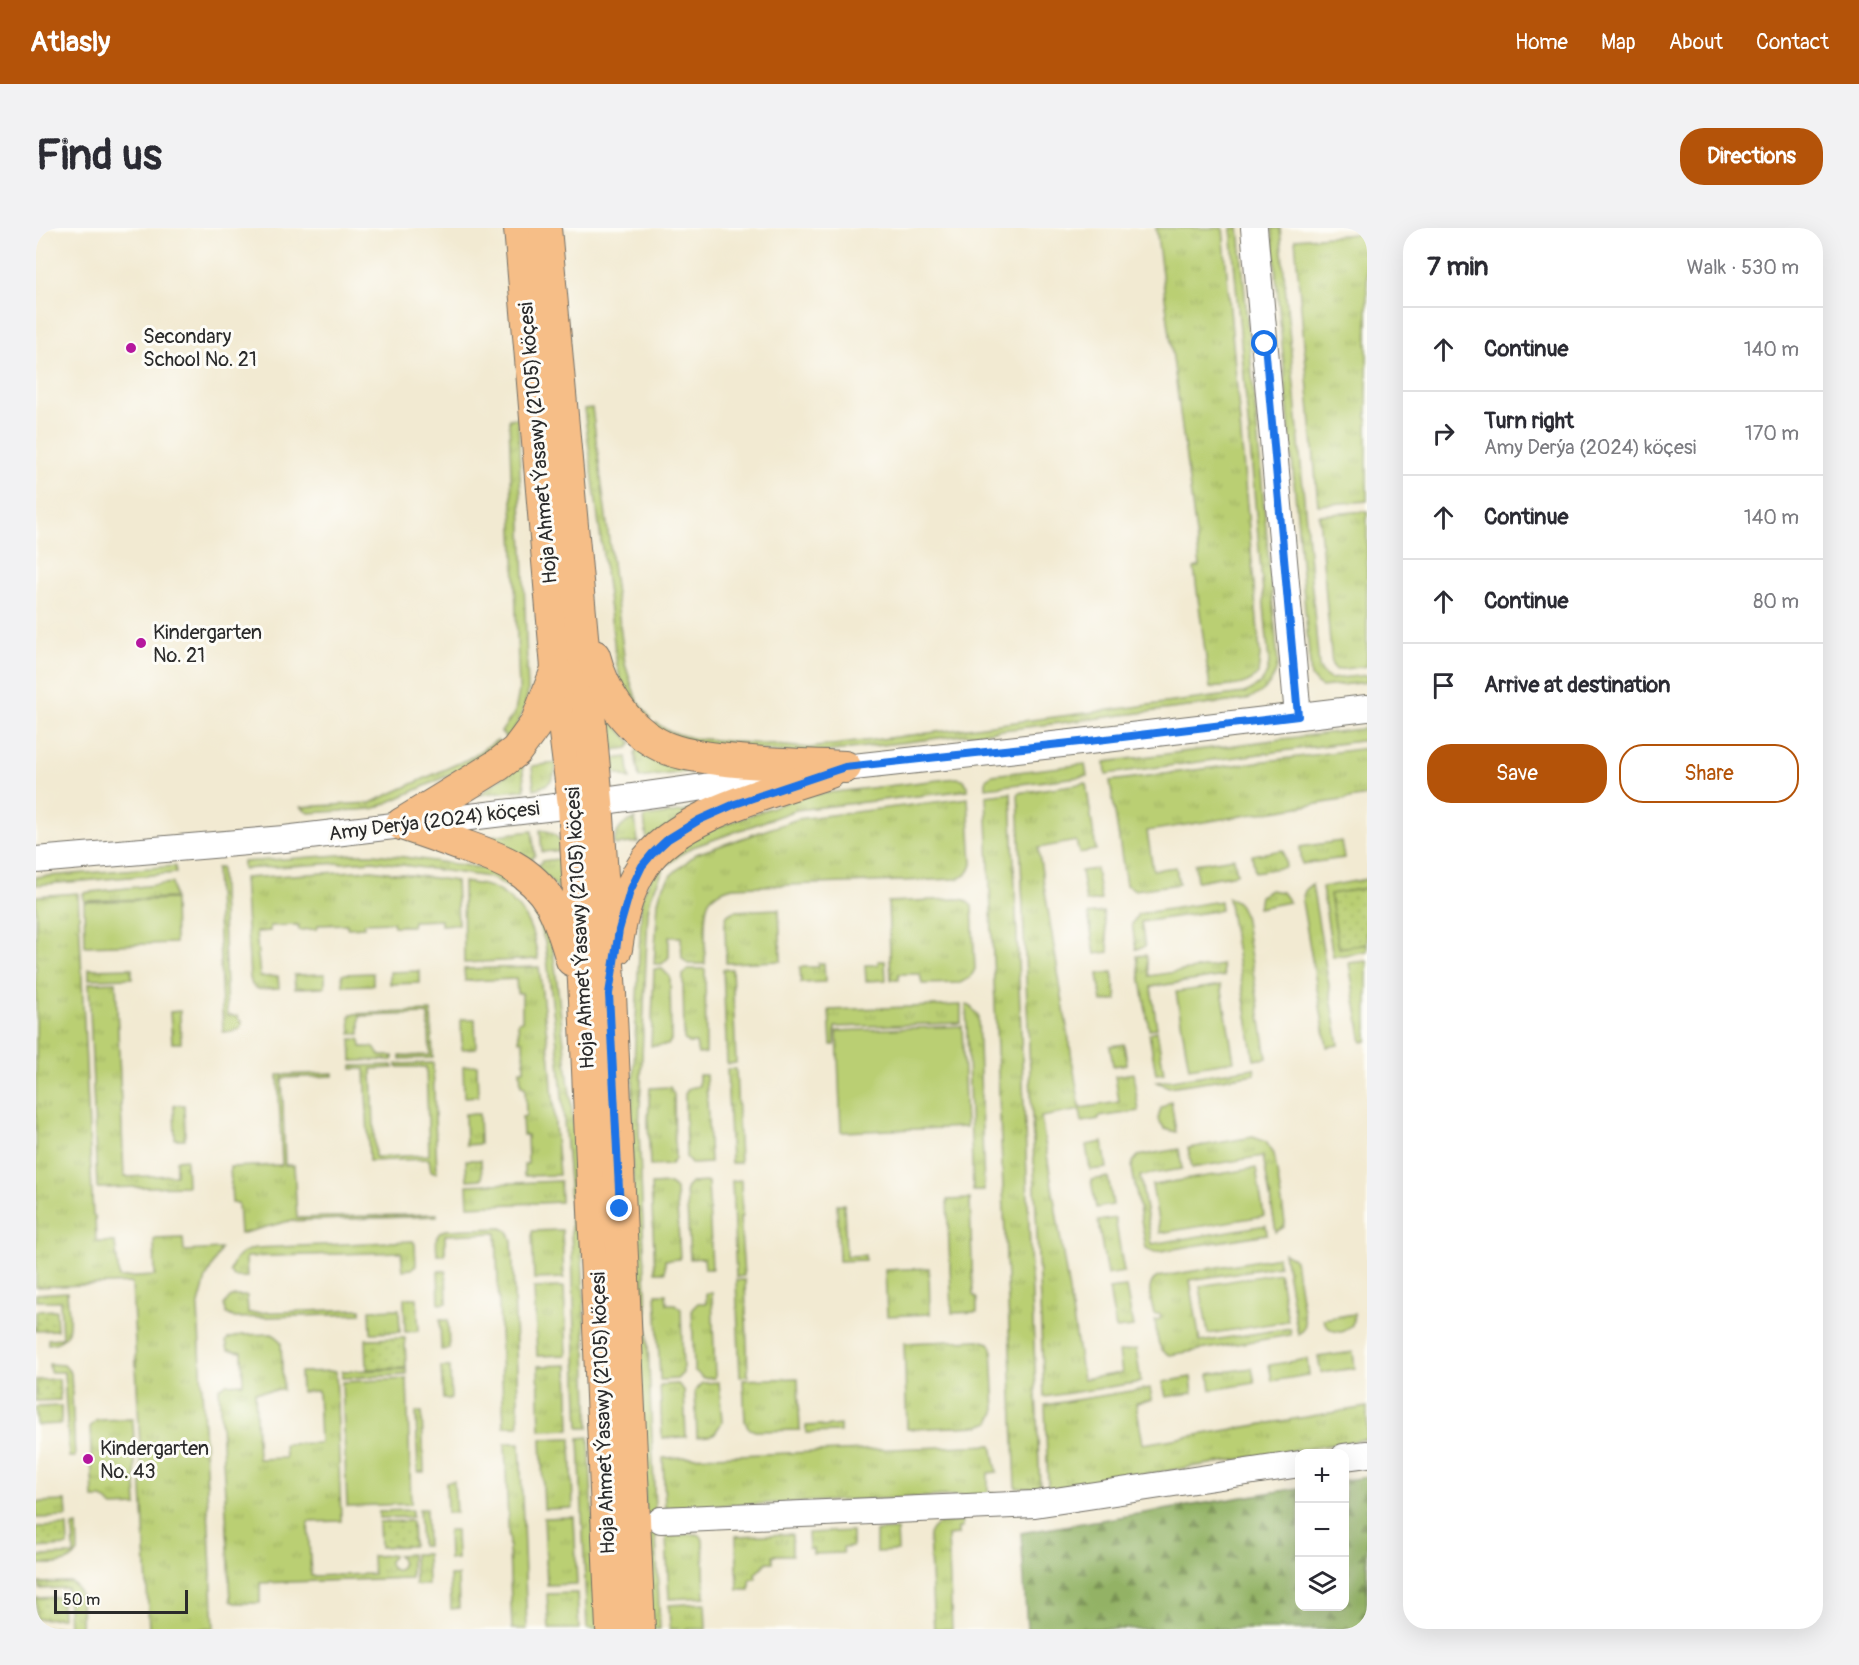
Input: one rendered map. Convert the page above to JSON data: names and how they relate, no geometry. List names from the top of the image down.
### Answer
{
  "streets": {
    "main road": ["Hoja Ahmet Ýasawy (2105) köçesi"],
    "street": ["Amy Derýa (2024) köçesi"]
  },
  "crossings": [
    ["Hoja Ahmet Ýasawy (2105) köçesi", "Amy Derýa (2024) köçesi"]
  ],
  "places": ["Secondary School No. 21", "Kindergarten No. 21", "Kindergarten No. 43"],
  "scale_bar": "50 m",
  "page": {
    "header": "Atlasly",
    "nav": [
      "Home",
      "Map",
      "About",
      "Contact"
    ],
    "buttons": [
      "Directions",
      ["Save", "Share"]
    ],
    "title": "Find us",
    "heading": ["7 min", "Walk · 530 m"],
    "list": [
      ["Continue", "140 m"],
      ["Turn right", "Amy Derýa (2024) köçesi", "170 m"],
      ["Continue", "140 m"],
      ["Continue", "80 m"],
      "Arrive at destination"
    ],
    "map_buttons": ["+", "−"],
    "scale": "50 m"
  }
}
